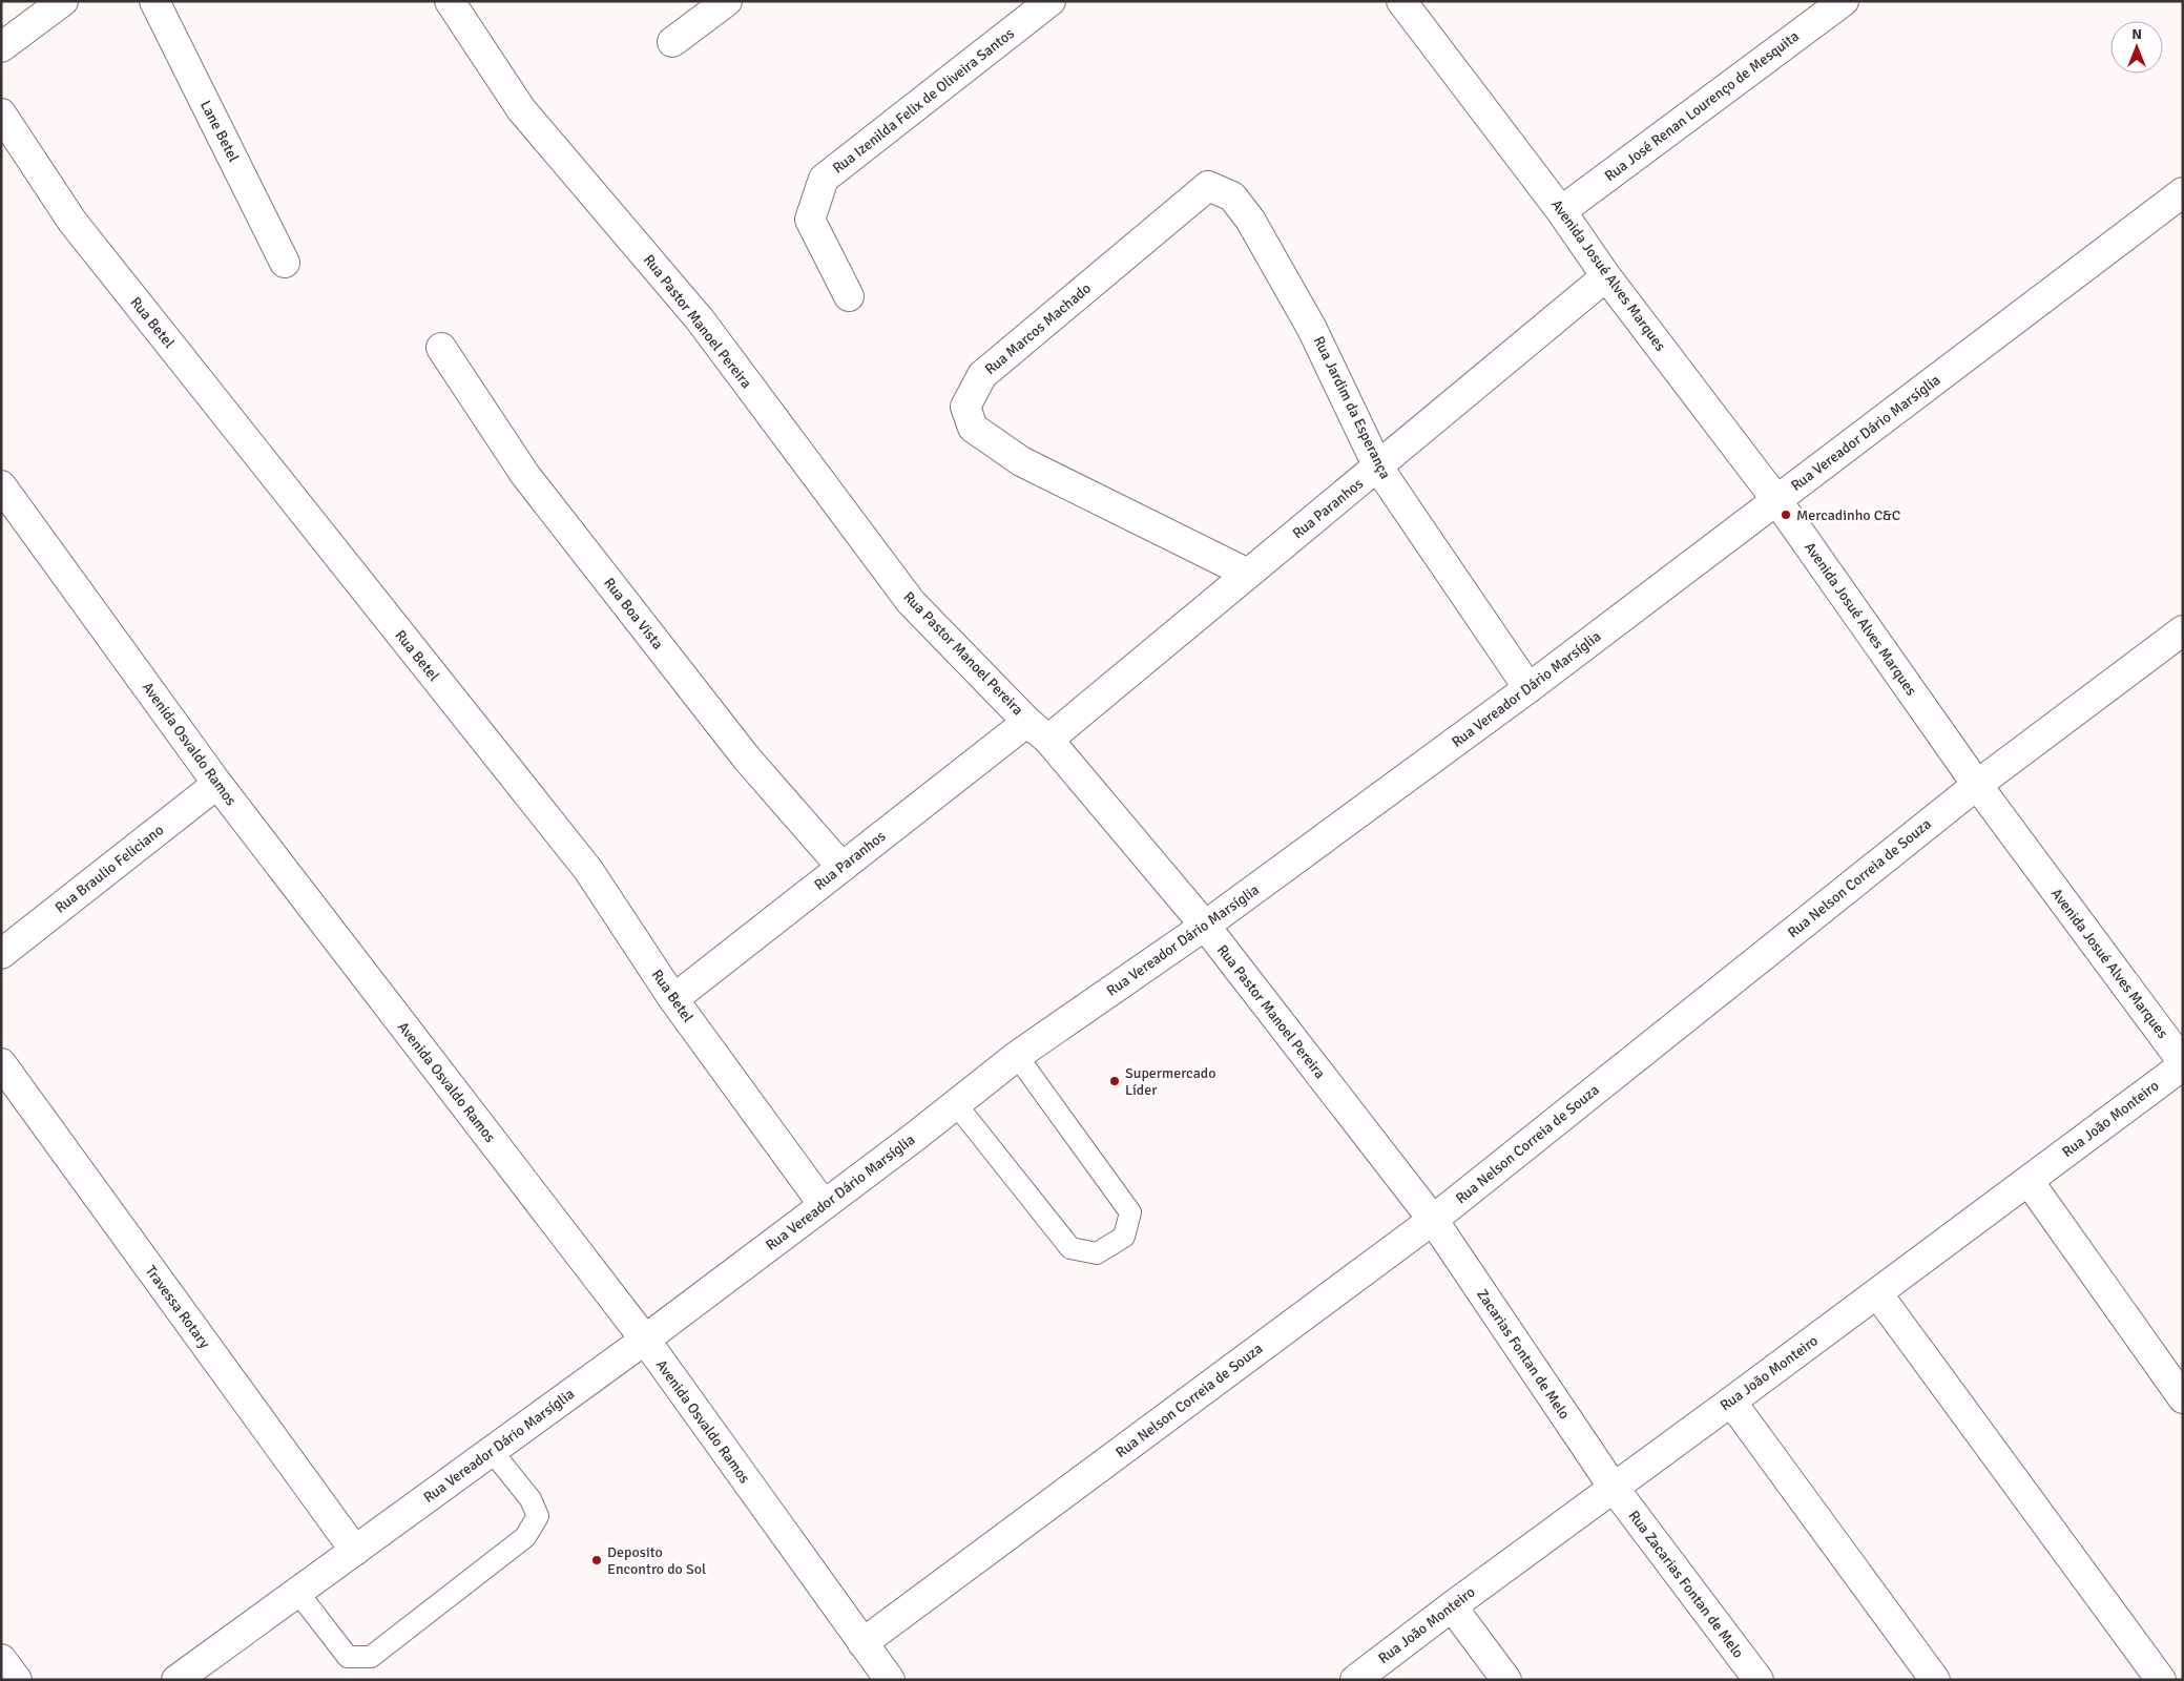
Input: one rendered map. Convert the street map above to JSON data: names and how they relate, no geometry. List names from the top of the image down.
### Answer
{
  "streets": {
    "street": [
      "Rua Izenilda Felix de Oliveira Santos",
      "Rua José Renan Lourenço de Mesquita",
      "Lane Betel",
      "Avenida Josué Alves Marques",
      "Rua Pastor Manoel Pereira",
      "Rua Betel",
      "Rua Marcos Machado",
      "Rua Jardim da Esperança",
      "Rua Vereador Dário Marsíglia",
      "Rua Paranhos",
      "Rua Boa Vista",
      "Avenida Osvaldo Ramos",
      "Rua Braulio Feliciano",
      "Rua Nelson Correia de Souza",
      "Rua João Monteiro",
      "Travessa Rotary",
      "Zacarias Fontan de Melo",
      "Rua Zacarias Fontan de Melo"
    ]
  },
  "crossings": [
    ["Rua José Renan Lourenço de Mesquita", "Avenida Josué Alves Marques"],
    ["Avenida Josué Alves Marques", "Rua Vereador Dário Marsíglia"],
    ["Avenida Josué Alves Marques", "Rua Paranhos"],
    ["Avenida Josué Alves Marques", "Rua Nelson Correia de Souza"],
    ["Avenida Josué Alves Marques", "Rua João Monteiro"],
    ["Rua Pastor Manoel Pereira", "Rua Vereador Dário Marsíglia"],
    ["Rua Pastor Manoel Pereira", "Rua Paranhos"],
    ["Rua Pastor Manoel Pereira", "Rua Nelson Correia de Souza"],
    ["Rua Pastor Manoel Pereira", "Zacarias Fontan de Melo"],
    ["Rua Betel", "Rua Vereador Dário Marsíglia"],
    ["Rua Betel", "Rua Paranhos"],
    ["Rua Marcos Machado", "Rua Jardim da Esperança"],
    ["Rua Marcos Machado", "Rua Paranhos"],
    ["Rua Jardim da Esperança", "Rua Vereador Dário Marsíglia"],
    ["Rua Jardim da Esperança", "Rua Paranhos"],
    ["Rua Vereador Dário Marsíglia", "Avenida Osvaldo Ramos"],
    ["Rua Vereador Dário Marsíglia", "Travessa Rotary"],
    ["Rua Paranhos", "Rua Boa Vista"],
    ["Avenida Osvaldo Ramos", "Rua Braulio Feliciano"],
    ["Avenida Osvaldo Ramos", "Rua Nelson Correia de Souza"],
    ["Rua Nelson Correia de Souza", "Zacarias Fontan de Melo"],
    ["Rua João Monteiro", "Zacarias Fontan de Melo"],
    ["Rua João Monteiro", "Rua Zacarias Fontan de Melo"],
    ["Zacarias Fontan de Melo", "Rua Zacarias Fontan de Melo"]
  ],
  "places": ["Mercadinho C&C", "Supermercado Líder", "Deposito Encontro do Sol"],
  "north": "top"
}
